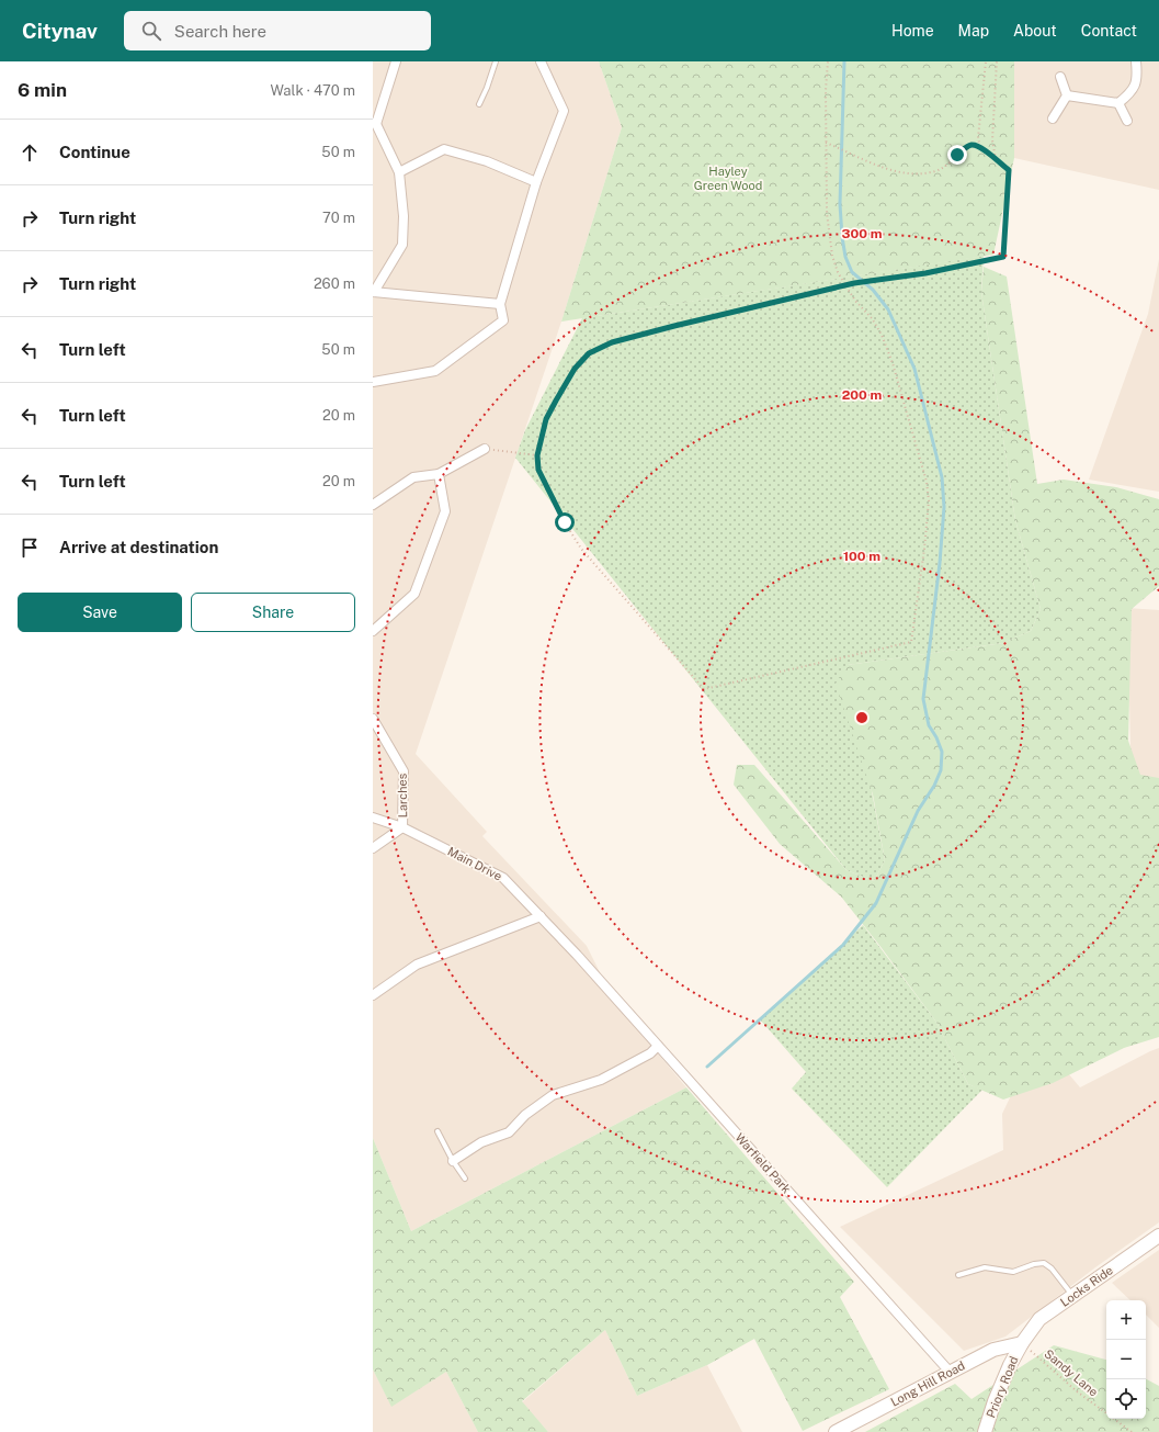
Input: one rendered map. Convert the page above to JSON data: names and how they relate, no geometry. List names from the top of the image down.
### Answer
{
  "streets": {
    "main road": ["Locks Ride", "Long Hill Road", "Priory Road"],
    "street": ["Larches", "Main Drive", "Warfield Park"],
    "path": ["Sandy Lane"]
  },
  "crossings": [
    ["Larches", "Main Drive"],
    ["Main Drive", "Warfield Park"],
    ["Warfield Park", "Long Hill Road"],
    ["Locks Ride", "Sandy Lane"],
    ["Locks Ride", "Long Hill Road"],
    ["Locks Ride", "Priory Road"],
    ["Sandy Lane", "Long Hill Road"],
    ["Sandy Lane", "Priory Road"],
    ["Long Hill Road", "Priory Road"]
  ],
  "parks": ["Hayley Green Wood"],
  "page": {
    "header": "Citynav",
    "search": "Search here",
    "nav": [
      "Home",
      "Map",
      "About",
      "Contact"
    ],
    "heading": ["6 min", "Walk · 470 m"],
    "list": [
      ["Continue", "50 m"],
      ["Turn right", "70 m"],
      ["Turn right", "260 m"],
      ["Turn left", "50 m"],
      ["Turn left", "20 m"],
      ["Turn left", "20 m"],
      "Arrive at destination"
    ],
    "buttons": ["Save", "Share"],
    "map_buttons": ["+", "−"]
  },
  "rings": ["300 m", "200 m", "100 m"]
}
